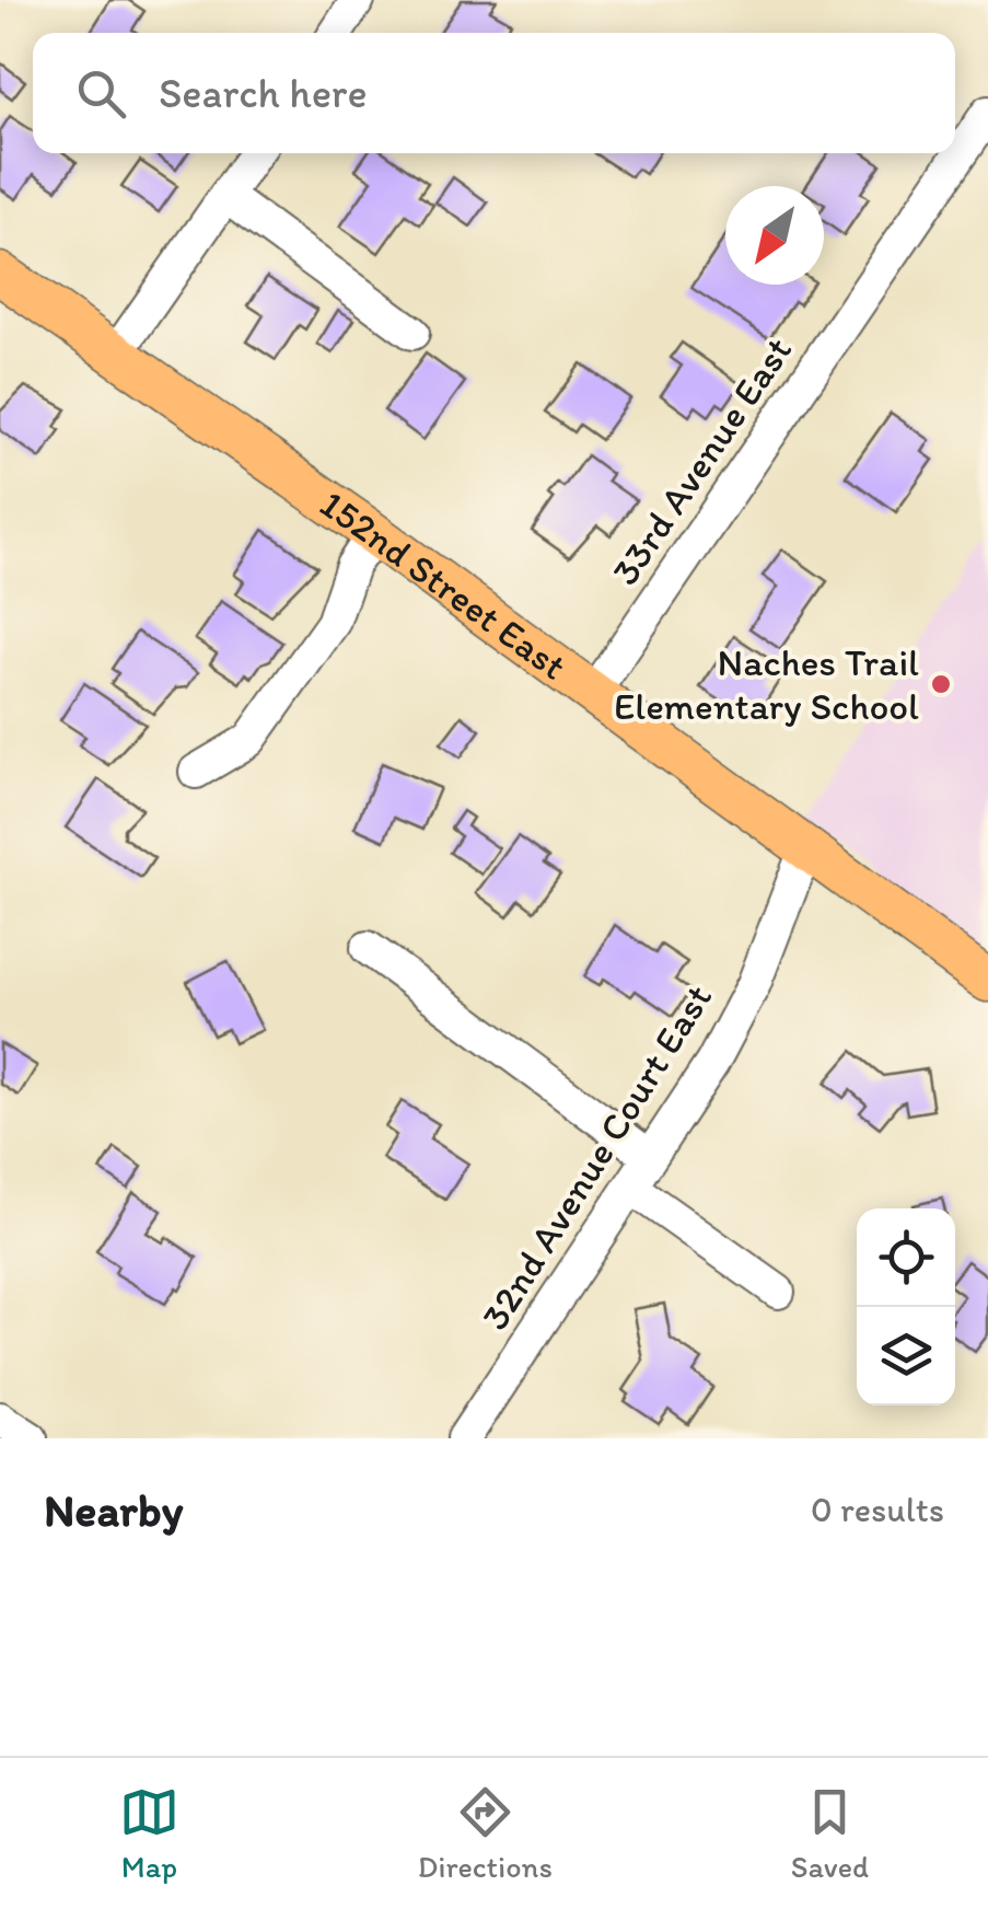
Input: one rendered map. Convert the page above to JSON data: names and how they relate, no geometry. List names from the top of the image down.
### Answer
{
  "streets": {
    "main road": ["152nd Street East"],
    "street": ["33rd Avenue East", "32nd Avenue Court East"]
  },
  "crossings": [
    ["33rd Avenue East", "152nd Street East"],
    ["152nd Street East", "32nd Avenue Court East"]
  ],
  "places": ["Naches Trail Elementary School"],
  "north": "bottom left",
  "page": {
    "search": "Search here",
    "heading": ["Nearby", "0 results"],
    "nav": ["Map", "Directions", "Saved"]
  }
}
